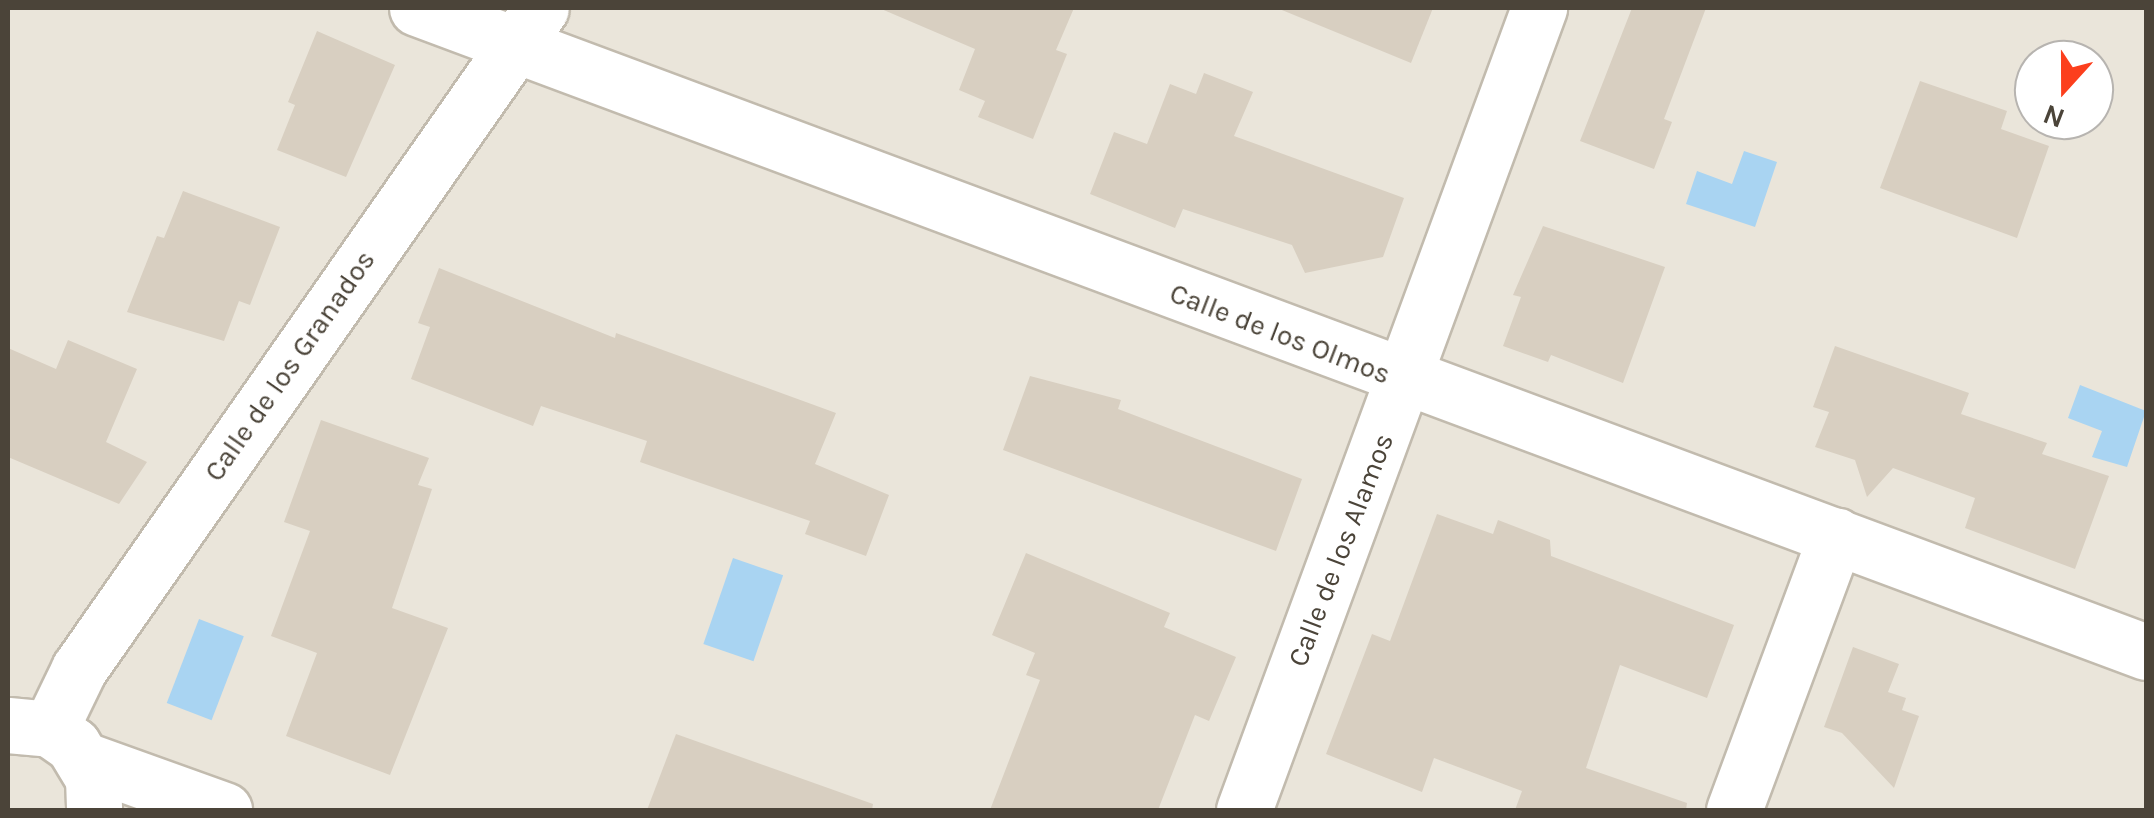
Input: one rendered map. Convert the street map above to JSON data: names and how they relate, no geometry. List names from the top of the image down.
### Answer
{
  "streets": {
    "street": ["Calle de los Olmos", "Calle de los Granados", "Calle de los Alamos"]
  },
  "crossings": [
    ["Calle de los Olmos", "Calle de los Granados"],
    ["Calle de los Olmos", "Calle de los Alamos"]
  ],
  "north": "bottom"
}
